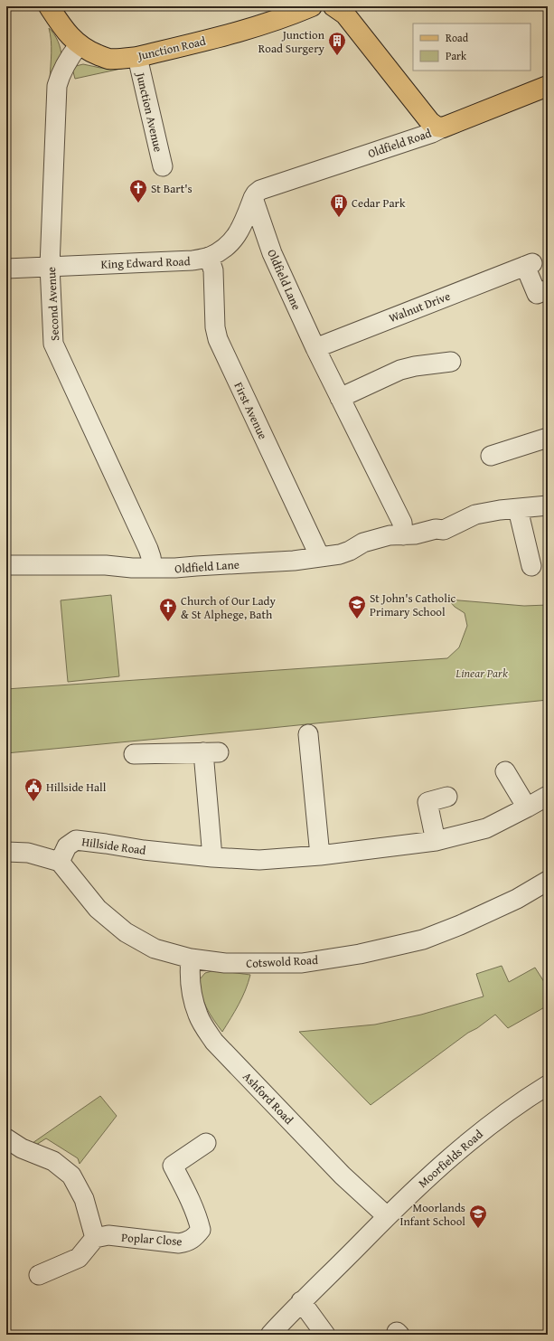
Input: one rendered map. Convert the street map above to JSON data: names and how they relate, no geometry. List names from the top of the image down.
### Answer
{
  "streets": {
    "main road": ["Junction Road", "Oldfield Road"],
    "street": [
      "Junction Avenue",
      "King Edward Road",
      "Oldfield Lane",
      "Second Avenue",
      "Walnut Drive",
      "First Avenue",
      "Hillside Road",
      "Cotswold Road",
      "Ashford Road",
      "Moorfields Road",
      "Poplar Close"
    ]
  },
  "crossings": [
    ["Junction Road", "Junction Avenue"],
    ["Junction Road", "Second Avenue"],
    ["Oldfield Road", "King Edward Road"],
    ["Oldfield Road", "Oldfield Lane"],
    ["King Edward Road", "Oldfield Lane"],
    ["King Edward Road", "Second Avenue"],
    ["King Edward Road", "First Avenue"],
    ["Oldfield Lane", "Second Avenue"],
    ["Oldfield Lane", "Walnut Drive"],
    ["Oldfield Lane", "First Avenue"],
    ["Hillside Road", "Cotswold Road"],
    ["Cotswold Road", "Ashford Road"],
    ["Ashford Road", "Moorfields Road"]
  ],
  "parks": ["Linear Park"],
  "places": {
    "building": ["Junction Road Surgery", "Cedar Park"],
    "church": ["St Bart's", "Church of Our Lady & St Alphege, Bath"],
    "school or university": ["St John's Catholic Primary School", "Moorlands Infant School"],
    "public building": ["Hillside Hall"]
  },
  "legend": ["Road", "Park"]
}
